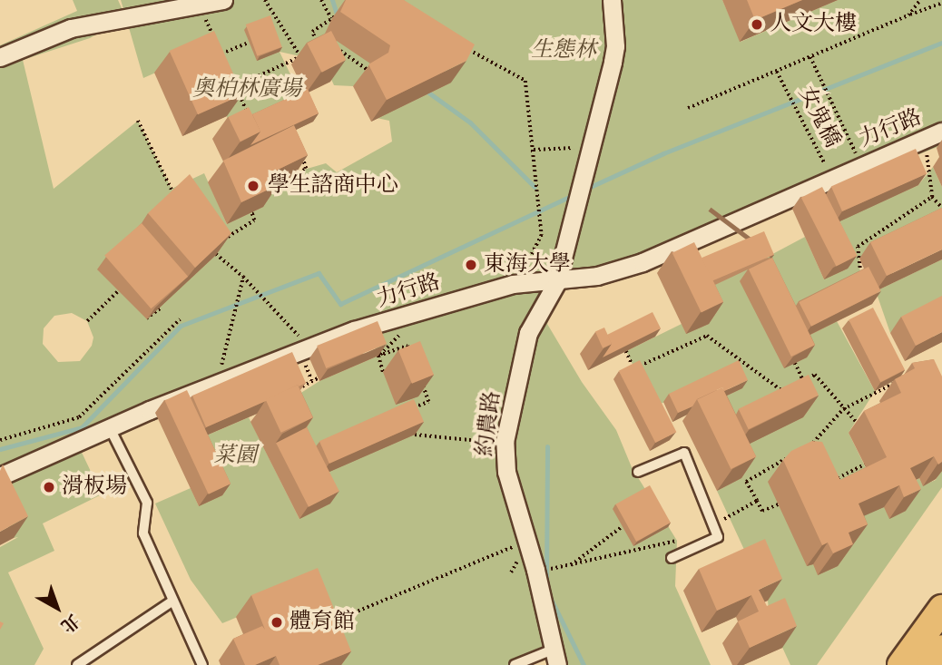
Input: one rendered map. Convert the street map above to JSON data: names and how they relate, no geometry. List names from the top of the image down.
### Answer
{
  "streets": {
    "street": ["力行路", "約農路"],
    "path": ["女鬼橋"]
  },
  "crossings": [
    ["女鬼橋", "力行路"],
    ["力行路", "約農路"]
  ],
  "parks": ["生態林", "奧柏林廣場", "菜園"],
  "places": [
    "人文大樓",
    "學生諮商中心",
    "東海大學",
    "滑板場",
    "體育館"
  ],
  "north": "bottom right"
}
